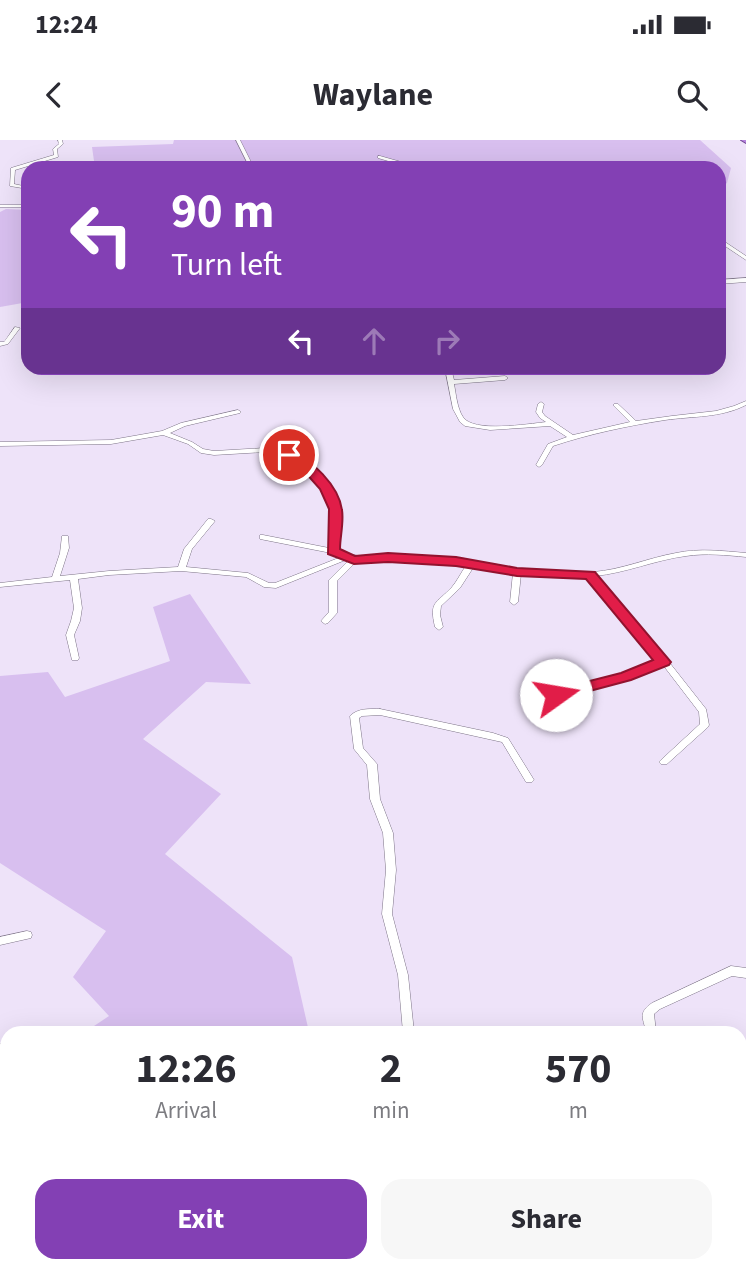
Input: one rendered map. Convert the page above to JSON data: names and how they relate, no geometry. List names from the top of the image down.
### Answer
{
  "page": {
    "status": "12:24",
    "header": "Waylane",
    "turn": ["90 m", "Turn left"],
    "eta": [
      "12:26",
      "Arrival",
      "2",
      "min",
      "570",
      "m"
    ],
    "buttons": ["Exit", "Share"]
  }
}
